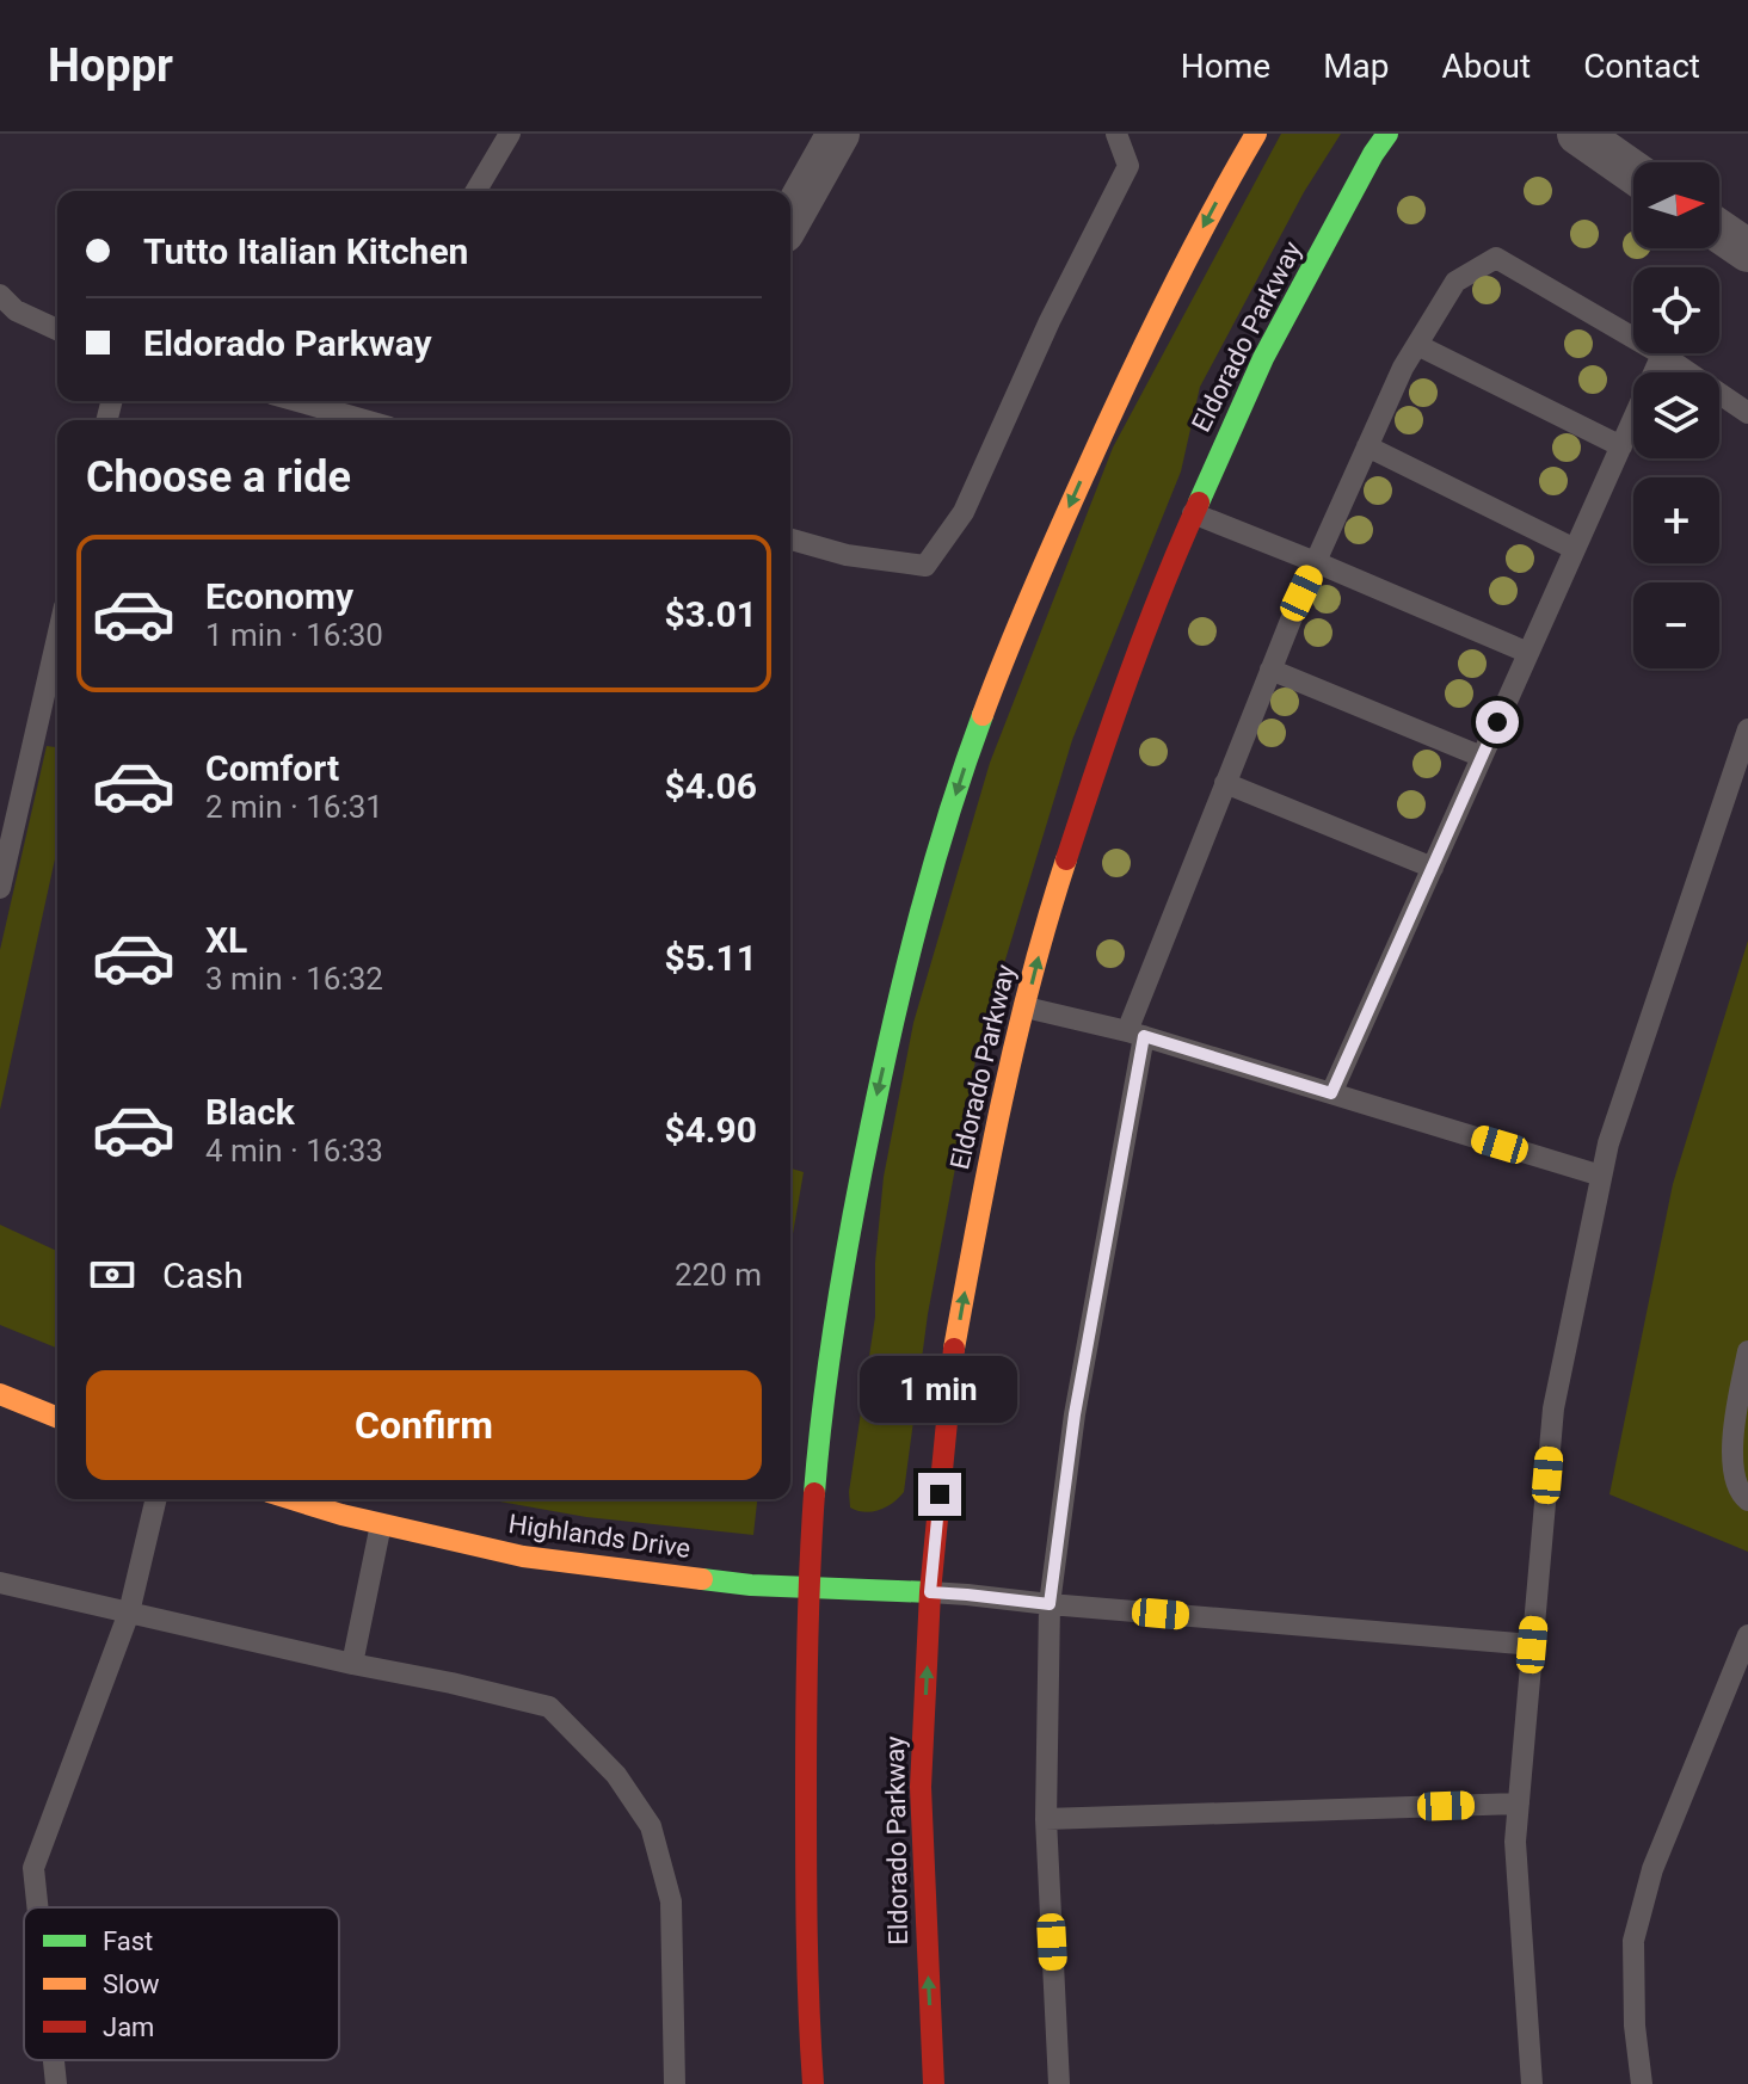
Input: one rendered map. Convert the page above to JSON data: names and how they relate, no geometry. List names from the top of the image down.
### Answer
{
  "streets": {
    "main road": ["Eldorado Parkway", "Highlands Drive"]
  },
  "crossings": [
    ["Eldorado Parkway", "Highlands Drive"]
  ],
  "legend": ["Fast", "Slow", "Jam"],
  "north": "right",
  "page": {
    "header": "Hoppr",
    "nav": [
      "Home",
      "Map",
      "About",
      "Contact"
    ],
    "map_buttons": ["+", "−"],
    "banner": ["Tutto Italian Kitchen", "Eldorado Parkway"],
    "heading": "Choose a ride",
    "list": [
      {
        "name": "Economy",
        "note": "1 min · 16:30",
        "value": "$3.01"
      },
      {
        "name": "Comfort",
        "note": "2 min · 16:31",
        "value": "$4.06"
      },
      {
        "name": "XL",
        "note": "3 min · 16:32",
        "value": "$5.11"
      },
      {
        "name": "Black",
        "note": "4 min · 16:33",
        "value": "$4.90"
      }
    ],
    "pay": ["Cash", "220 m"],
    "buttons": "Confirm",
    "bubble": "1 min"
  }
}
